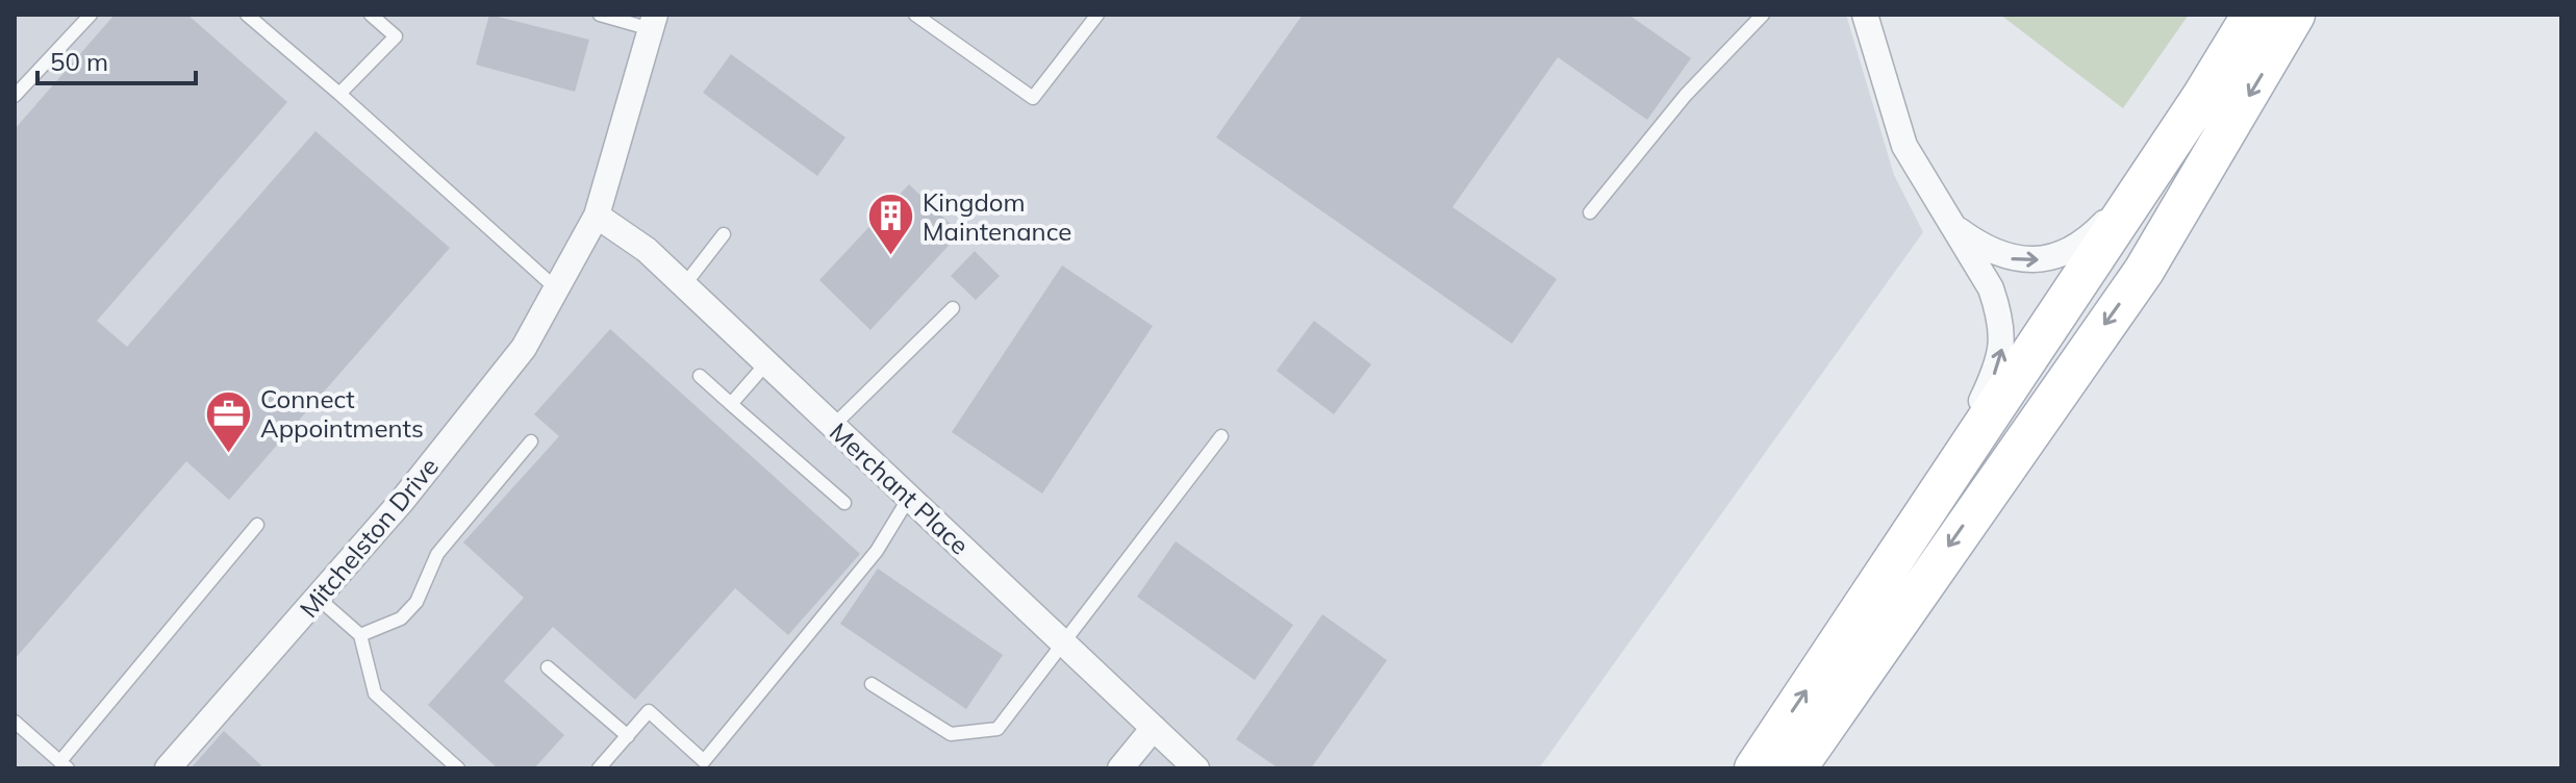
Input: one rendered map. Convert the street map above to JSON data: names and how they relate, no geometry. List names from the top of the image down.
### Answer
{
  "streets": {
    "street": ["Merchant Place", "Mitchelston Drive"]
  },
  "crossings": [
    ["Merchant Place", "Mitchelston Drive"]
  ],
  "places": {
    "building": ["Kingdom Maintenance"],
    "office": ["Connect Appointments"]
  },
  "scale_bar": "50 m"
}
